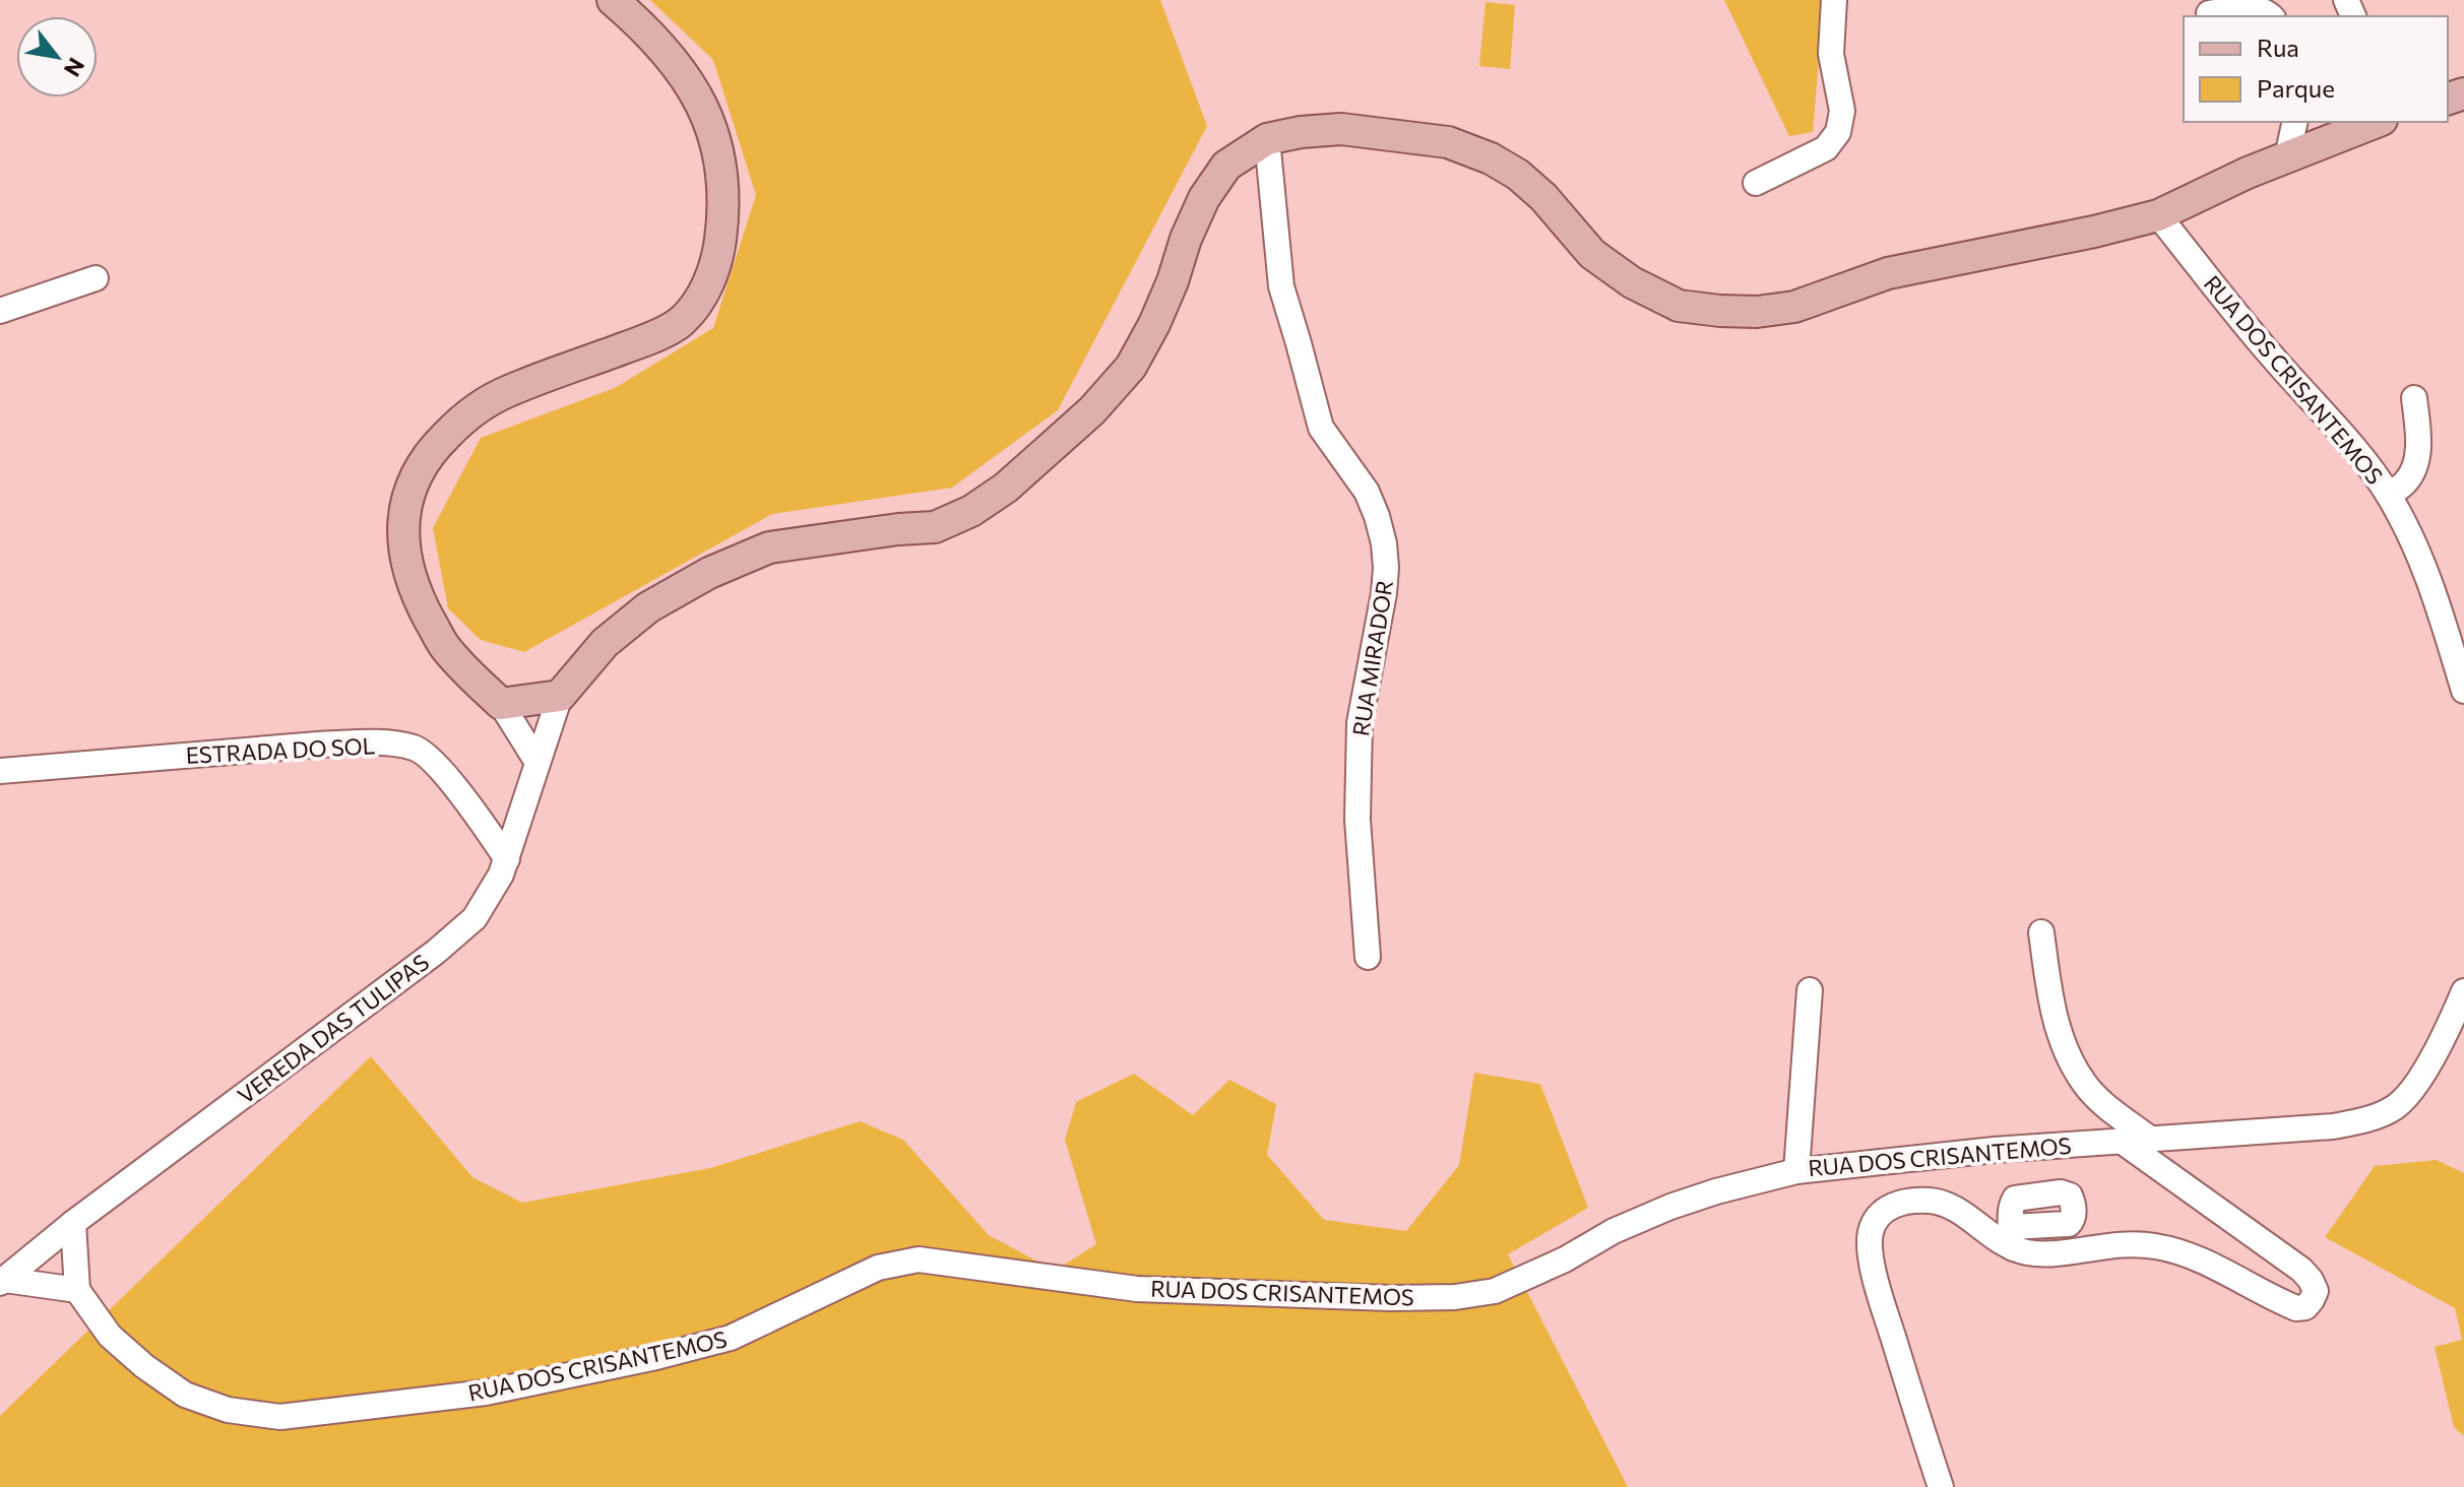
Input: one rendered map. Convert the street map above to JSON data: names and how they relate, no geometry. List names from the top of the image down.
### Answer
{
  "streets": {
    "street": [
      "RUA DOS CRISANTEMOS",
      "RUA MIRADOR",
      "ESTRADA DO SOL",
      "VEREDA DAS TULIPAS"
    ]
  },
  "crossings": [
    ["ESTRADA DO SOL", "VEREDA DAS TULIPAS"]
  ],
  "legend": ["Rua", "Parque"],
  "north": "bottom right"
}
